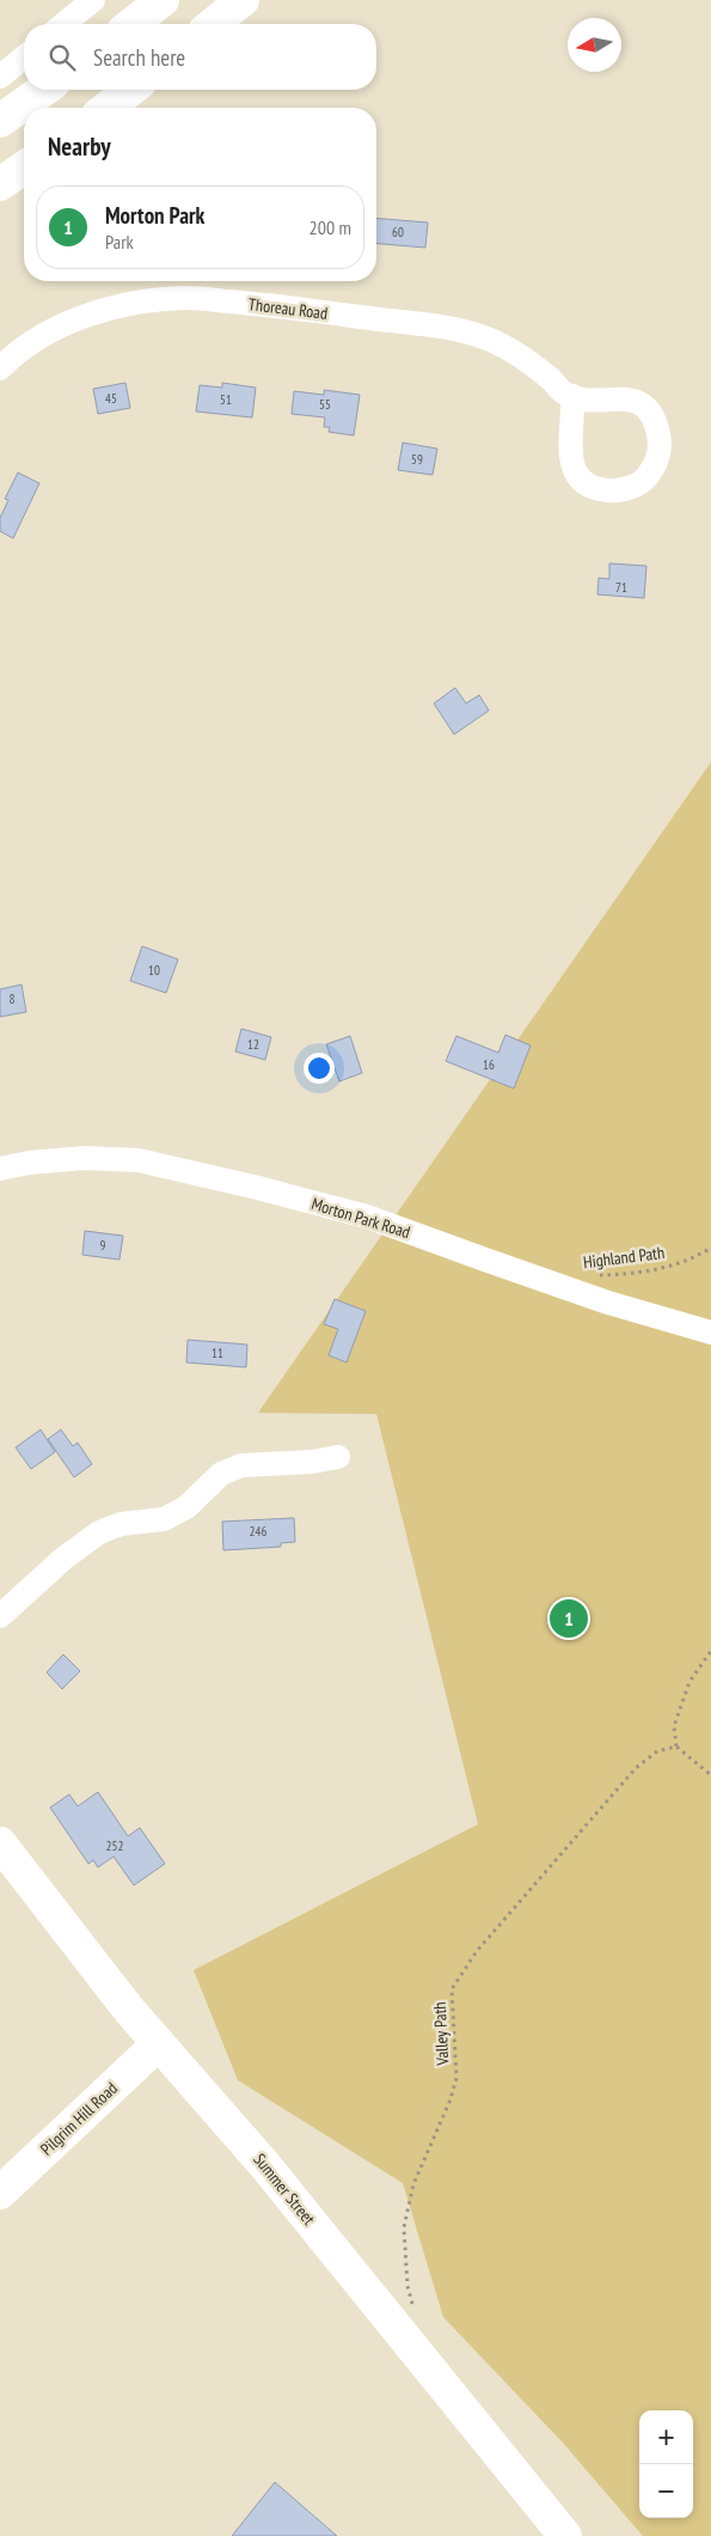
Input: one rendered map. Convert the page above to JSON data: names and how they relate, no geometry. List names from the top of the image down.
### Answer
{
  "streets": {
    "main road": ["Pilgrim Hill Road", "Summer Street"],
    "street": ["Thoreau Road", "Morton Park Road"],
    "path": ["Highland Path", "Valley Path"]
  },
  "crossings": [
    ["Pilgrim Hill Road", "Summer Street"]
  ],
  "house_numbers": [
    "60",
    "45",
    "51",
    "55",
    "59",
    "71",
    "10",
    "8",
    "12",
    "16",
    "9",
    "11",
    "246",
    "252"
  ],
  "north": "left",
  "page": {
    "search": "Search here",
    "heading": "Nearby",
    "list": [
      {
        "mark": "1",
        "name": "Morton Park",
        "note": "Park",
        "value": "200 m"
      }
    ],
    "pins": "1",
    "map_buttons": ["+", "−"]
  }
}
